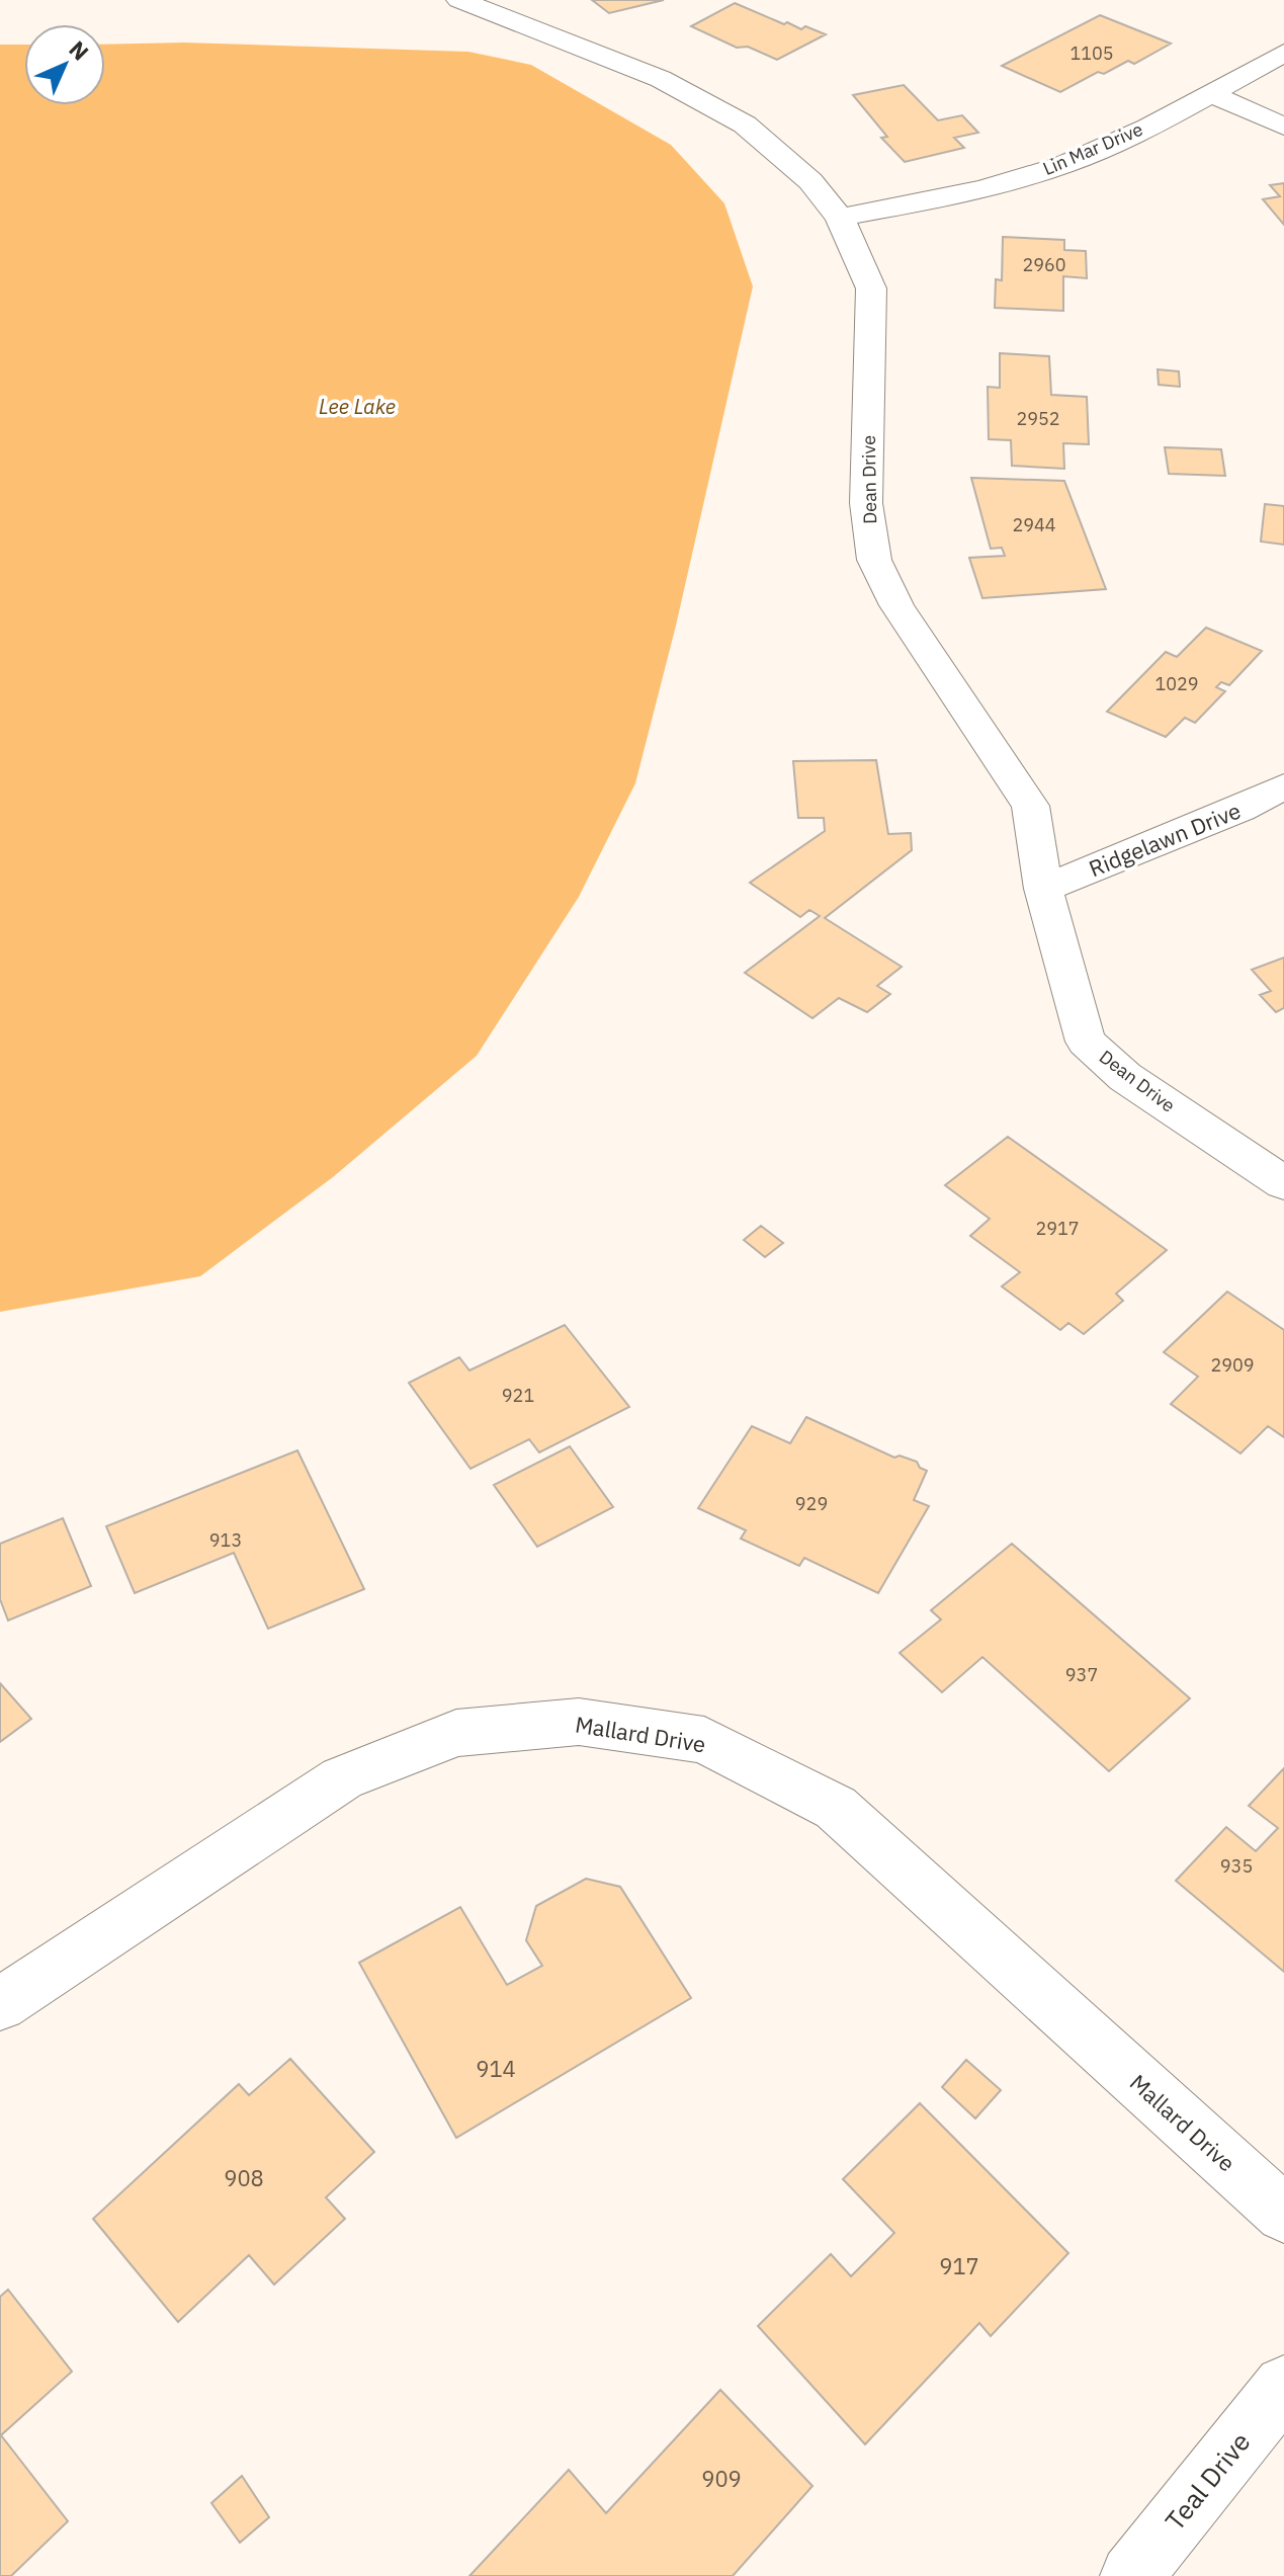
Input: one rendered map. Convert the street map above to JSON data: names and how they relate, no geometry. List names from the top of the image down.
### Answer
{
  "streets": {
    "street": [
      "Lin Mar Drive",
      "Dean Drive",
      "Ridgelawn Drive",
      "Mallard Drive",
      "Teal Drive"
    ]
  },
  "crossings": [
    ["Lin Mar Drive", "Dean Drive"],
    ["Dean Drive", "Ridgelawn Drive"]
  ],
  "water": ["Lee Lake"],
  "house_numbers": [
    "1105",
    "2960",
    "2952",
    "2944",
    "1029",
    "2917",
    "2909",
    "921",
    "929",
    "913",
    "937",
    "935",
    "914",
    "908",
    "917",
    "909"
  ],
  "north": "top right"
}
